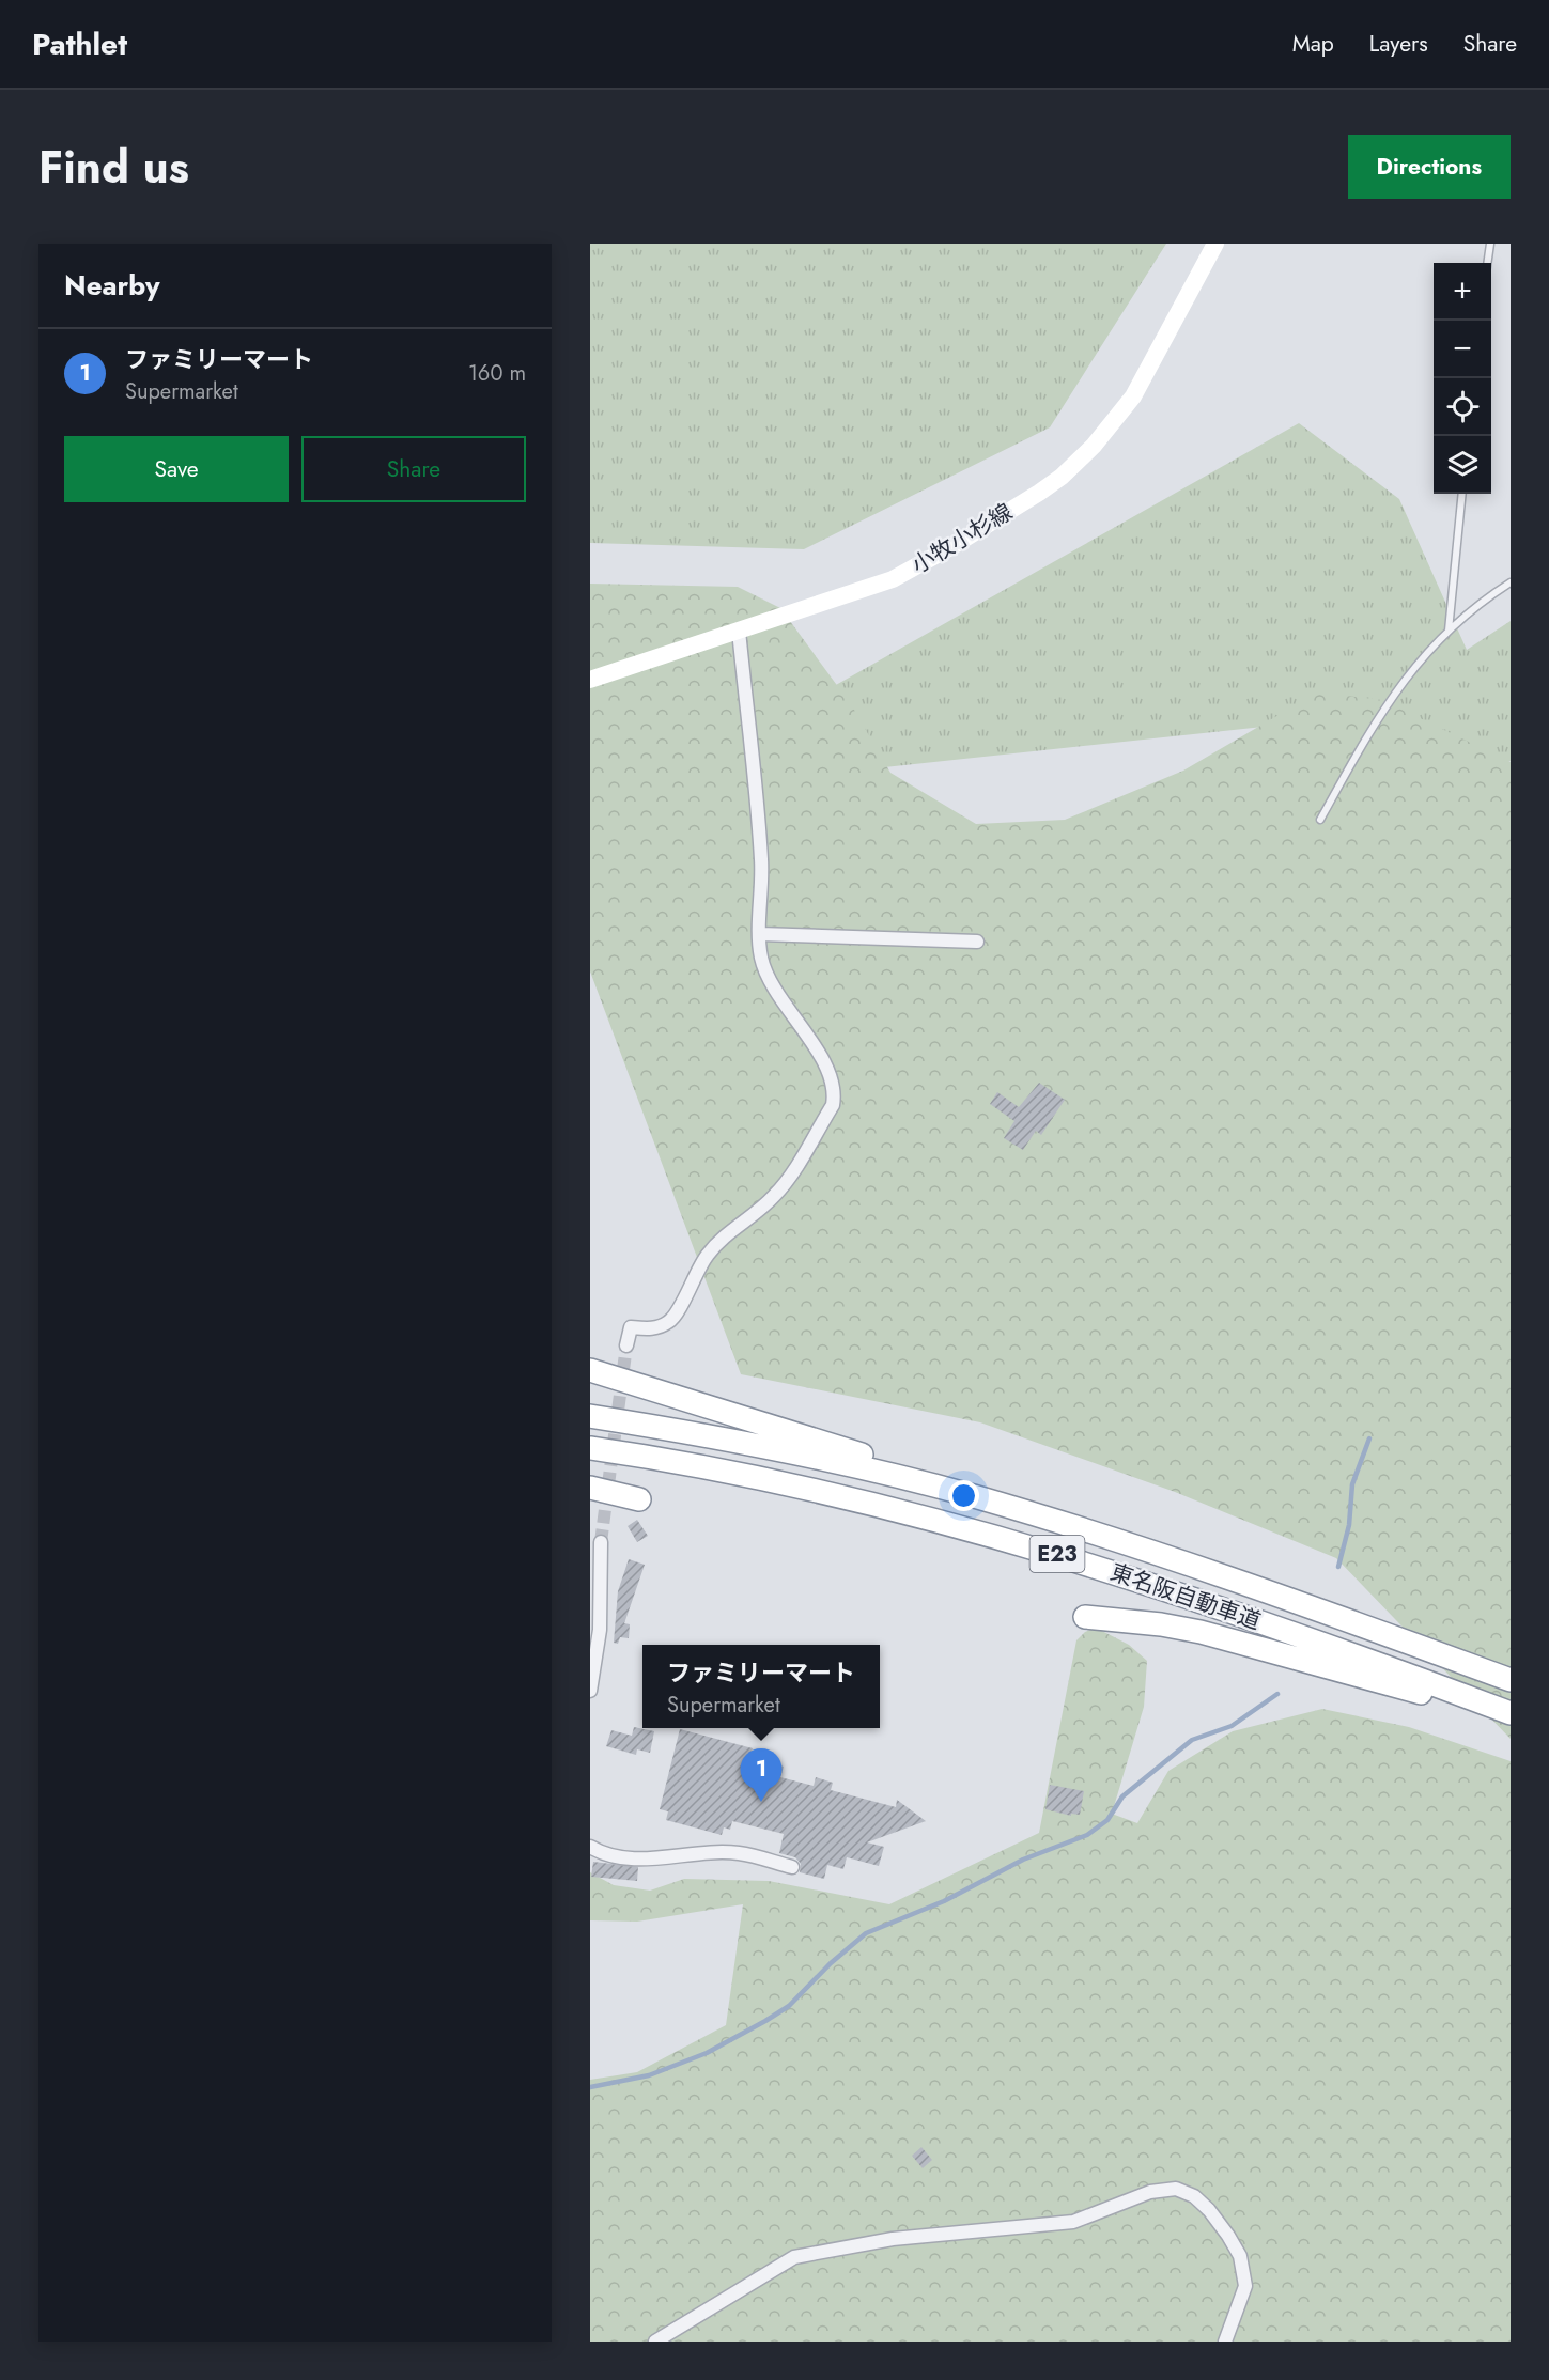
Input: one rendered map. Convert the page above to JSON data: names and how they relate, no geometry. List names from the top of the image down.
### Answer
{
  "streets": {
    "highway": ["E23", "東名阪自動車道"],
    "main road": ["小牧小杉線"]
  },
  "page": {
    "header": "Pathlet",
    "nav": ["Map", "Layers", "Share"],
    "title": "Find us",
    "buttons": [
      "Directions",
      ["Save", "Share"]
    ],
    "heading": "Nearby",
    "map_buttons": ["+", "−"],
    "list": [
      {
        "mark": "1",
        "name": "ファミリーマート",
        "note": "Supermarket",
        "value": "160 m"
      }
    ],
    "popup": ["ファミリーマート", "Supermarket"],
    "pins": "1"
  }
}
